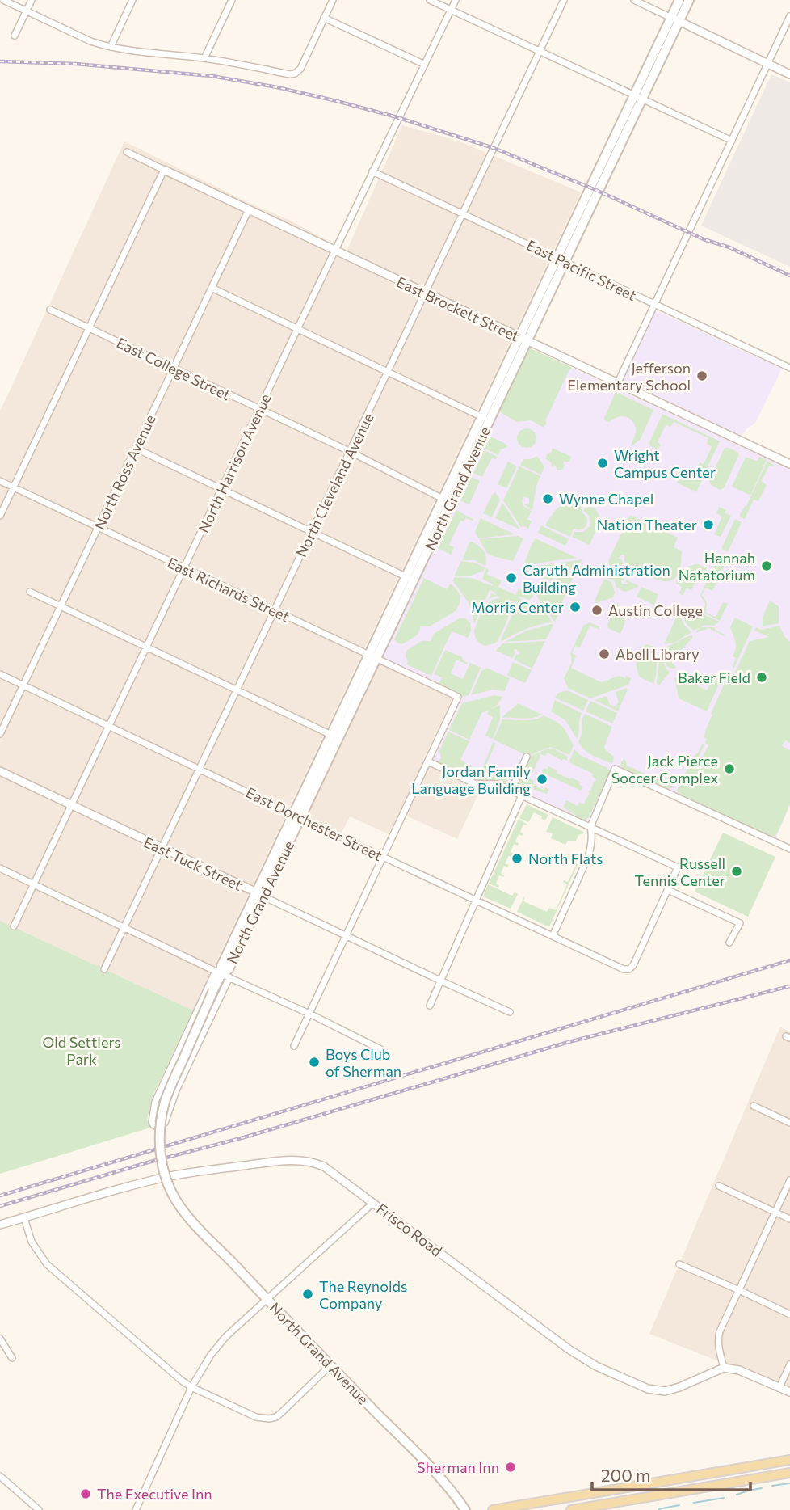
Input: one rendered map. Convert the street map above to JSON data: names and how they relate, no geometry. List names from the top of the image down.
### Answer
{
  "streets": {
    "main road": ["North Grand Avenue"],
    "street": [
      "East Pacific Street",
      "East Brockett Street",
      "East College Street",
      "North Harrison Avenue",
      "North Ross Avenue",
      "North Cleveland Avenue",
      "East Richards Street",
      "East Dorchester Street",
      "East Tuck Street",
      "Frisco Road"
    ]
  },
  "crossings": [
    ["East Pacific Street", "North Harrison Avenue"],
    ["East Pacific Street", "North Cleveland Avenue"],
    ["East Pacific Street", "North Grand Avenue"],
    ["East Brockett Street", "North Harrison Avenue"],
    ["East Brockett Street", "North Ross Avenue"],
    ["East Brockett Street", "North Cleveland Avenue"],
    ["East Brockett Street", "North Grand Avenue"],
    ["East College Street", "North Harrison Avenue"],
    ["East College Street", "North Ross Avenue"],
    ["East College Street", "North Cleveland Avenue"],
    ["East College Street", "North Grand Avenue"],
    ["North Harrison Avenue", "East Richards Street"],
    ["North Harrison Avenue", "East Dorchester Street"],
    ["North Harrison Avenue", "East Tuck Street"],
    ["North Ross Avenue", "East Richards Street"],
    ["North Ross Avenue", "East Dorchester Street"],
    ["North Cleveland Avenue", "East Richards Street"],
    ["North Cleveland Avenue", "East Dorchester Street"],
    ["North Cleveland Avenue", "East Tuck Street"],
    ["North Grand Avenue", "East Richards Street"],
    ["North Grand Avenue", "East Dorchester Street"],
    ["North Grand Avenue", "East Tuck Street"]
  ],
  "parks": ["Old Settlers Park"],
  "places": [
    "Jefferson Elementary School",
    "Wright Campus Center",
    "Wynne Chapel",
    "Nation Theater",
    "Hannah Natatorium",
    "Caruth Administration Building",
    "Morris Center",
    "Austin College",
    "Abell Library",
    "Baker Field",
    "Jack Pierce Soccer Complex",
    "Jordan Family Language Building",
    "North Flats",
    "Russell Tennis Center",
    "Boys Club of Sherman",
    "The Reynolds Company",
    "Sherman Inn",
    "The Executive Inn"
  ],
  "scale_bar": "200 m"
}
